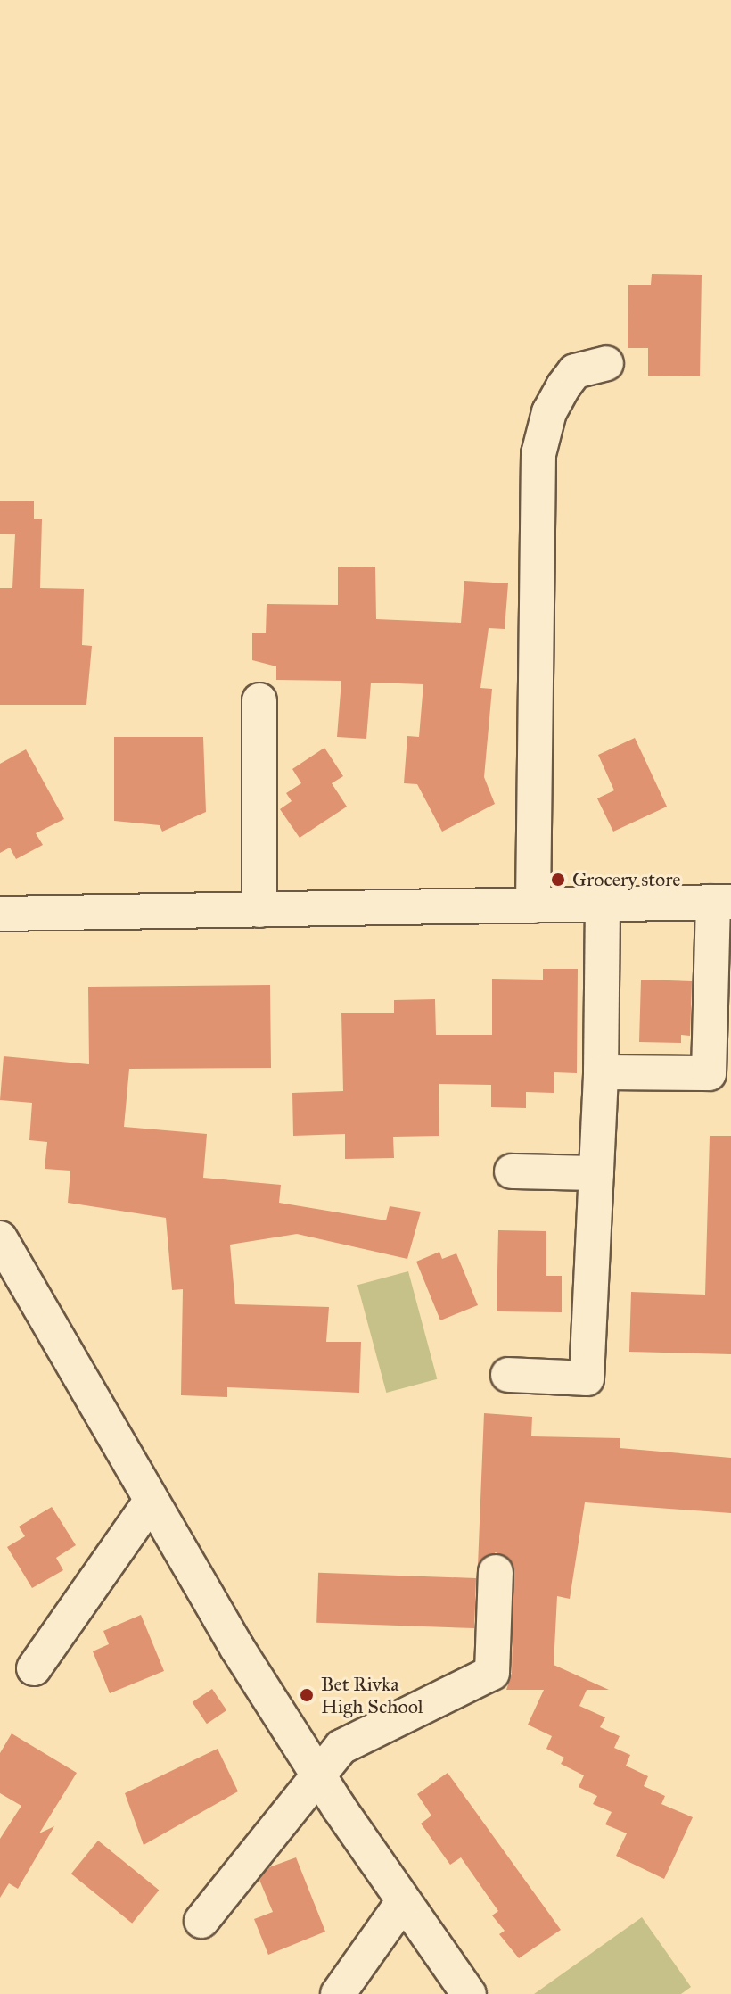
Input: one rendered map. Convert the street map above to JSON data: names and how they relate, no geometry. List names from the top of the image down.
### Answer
{
  "places": ["Grocery store", "Bet Rivka High School"]
}
